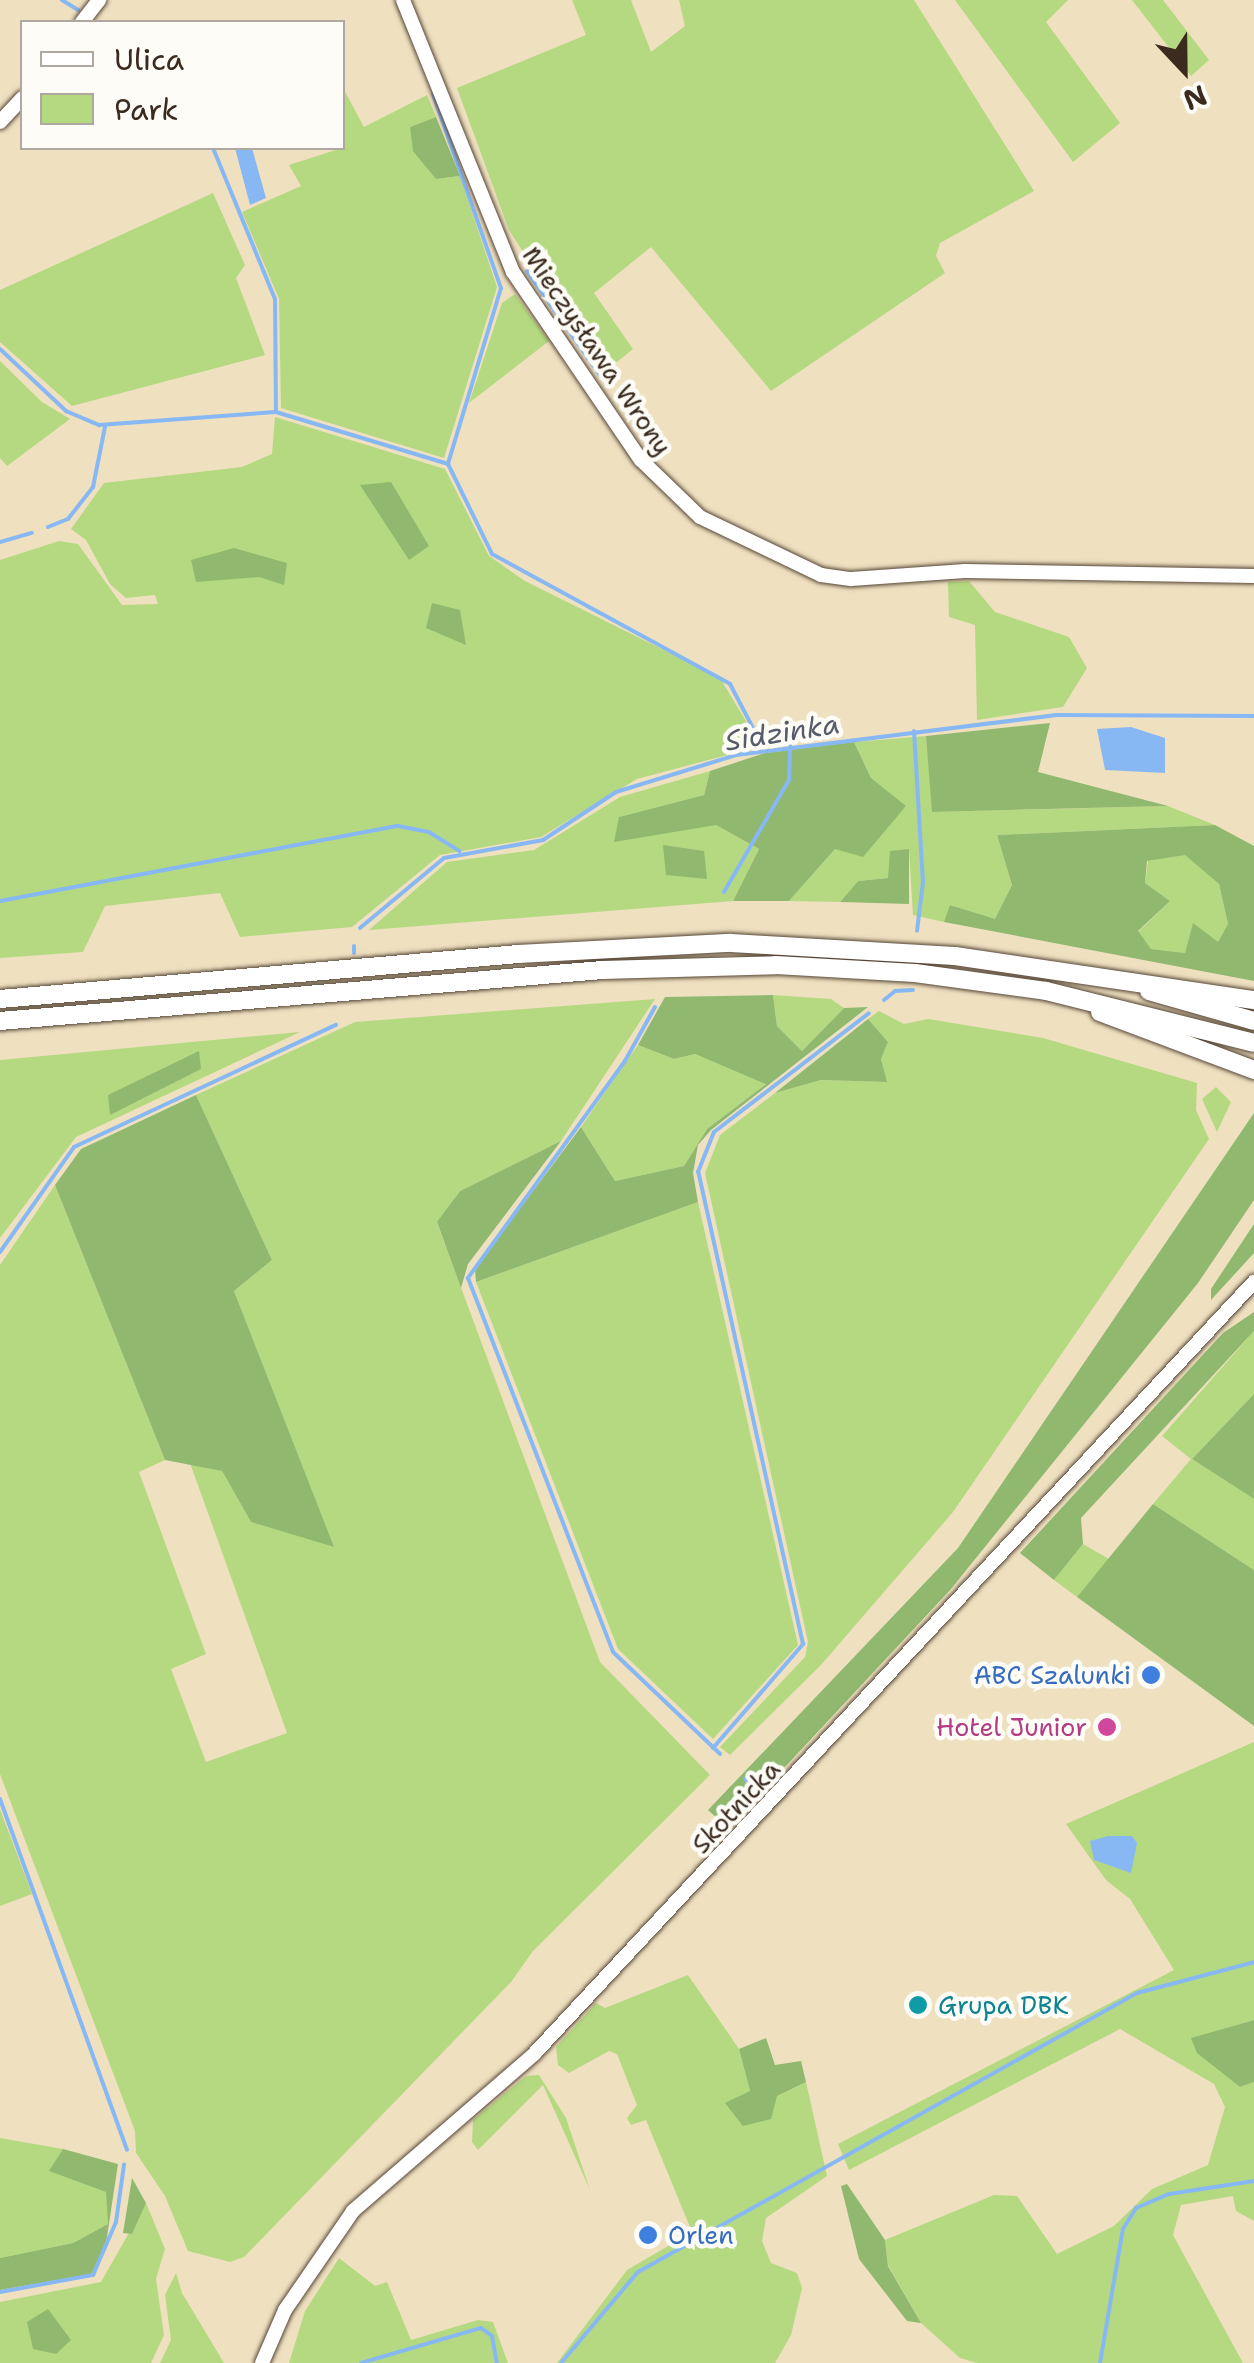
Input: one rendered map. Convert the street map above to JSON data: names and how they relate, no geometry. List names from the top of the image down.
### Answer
{
  "streets": {
    "main road": ["Mieczysława Wrony", "Skotnicka"]
  },
  "water": ["Sidzinka"],
  "places": [
    "ABC Szalunki",
    "Hotel Junior",
    "Grupa DBK",
    "Orlen"
  ],
  "legend": ["Ulica", "Park"],
  "north": "bottom"
}
